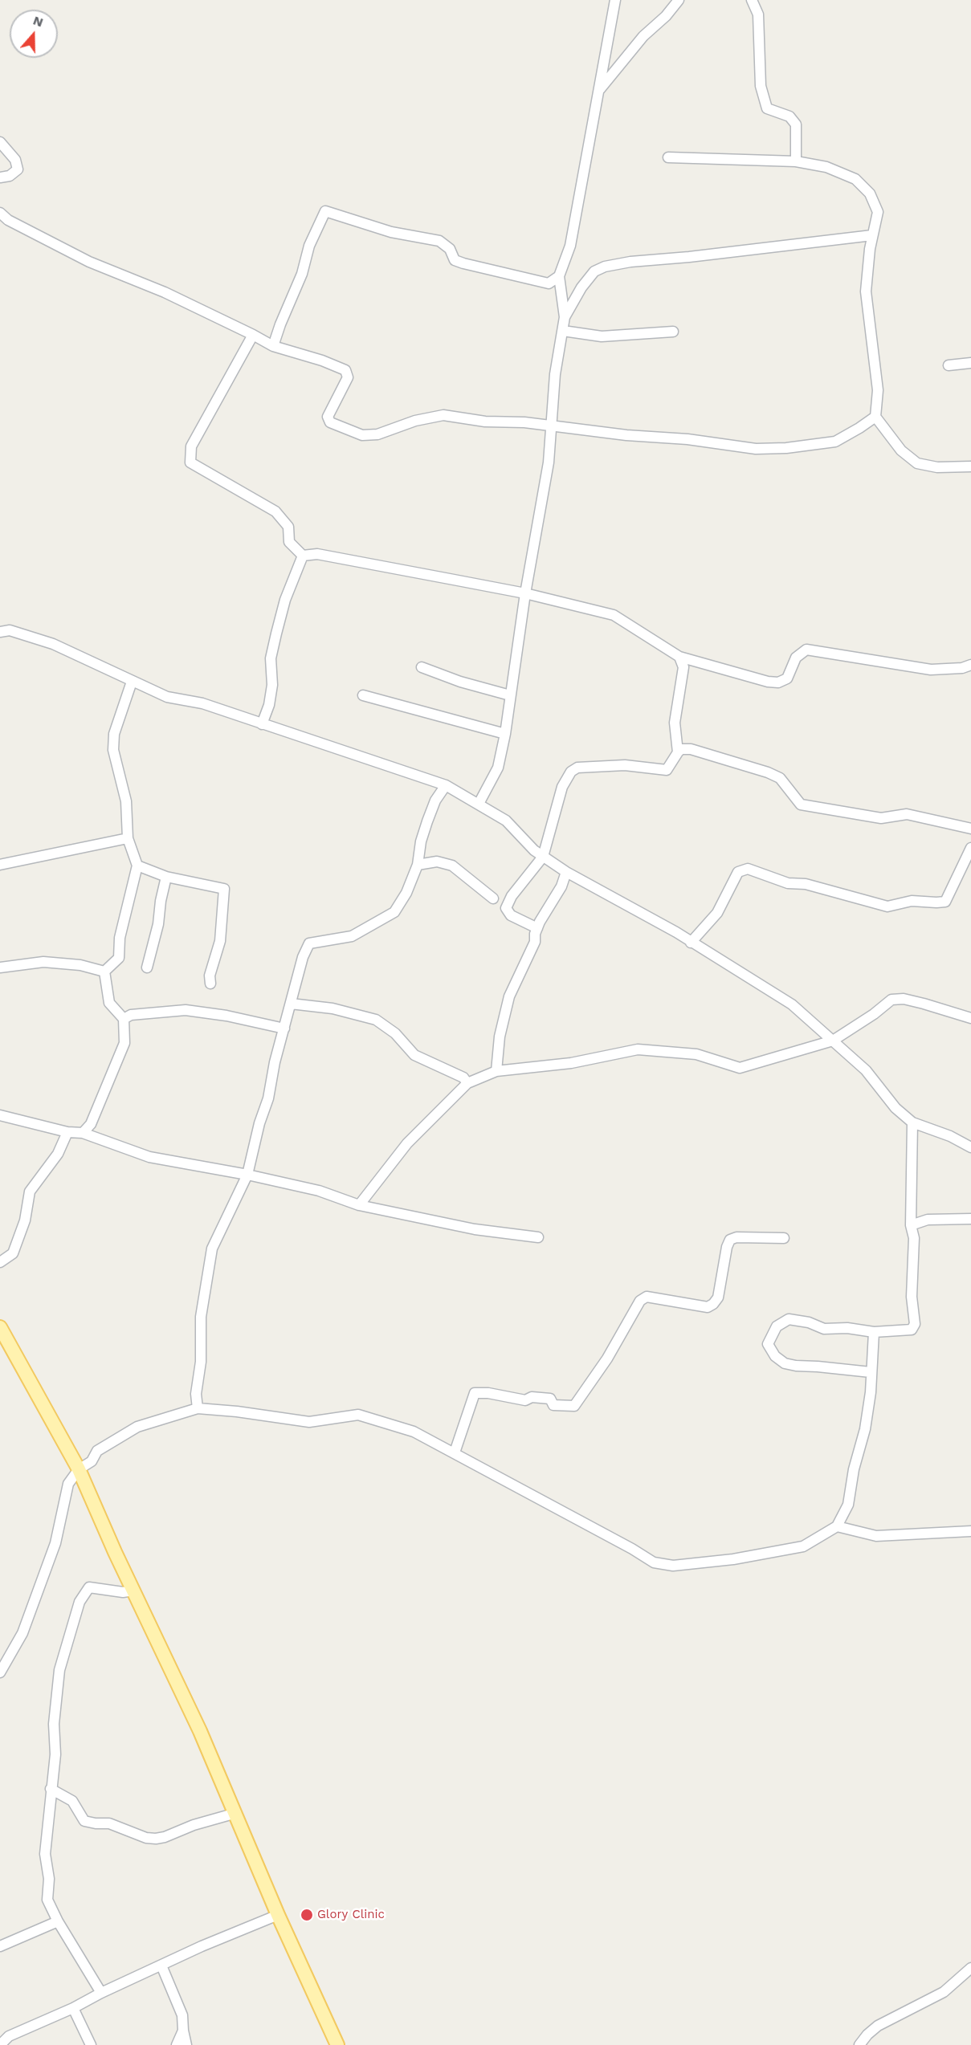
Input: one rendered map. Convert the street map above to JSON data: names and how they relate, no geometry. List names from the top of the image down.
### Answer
{
  "places": ["Glory Clinic"],
  "north": "top"
}
